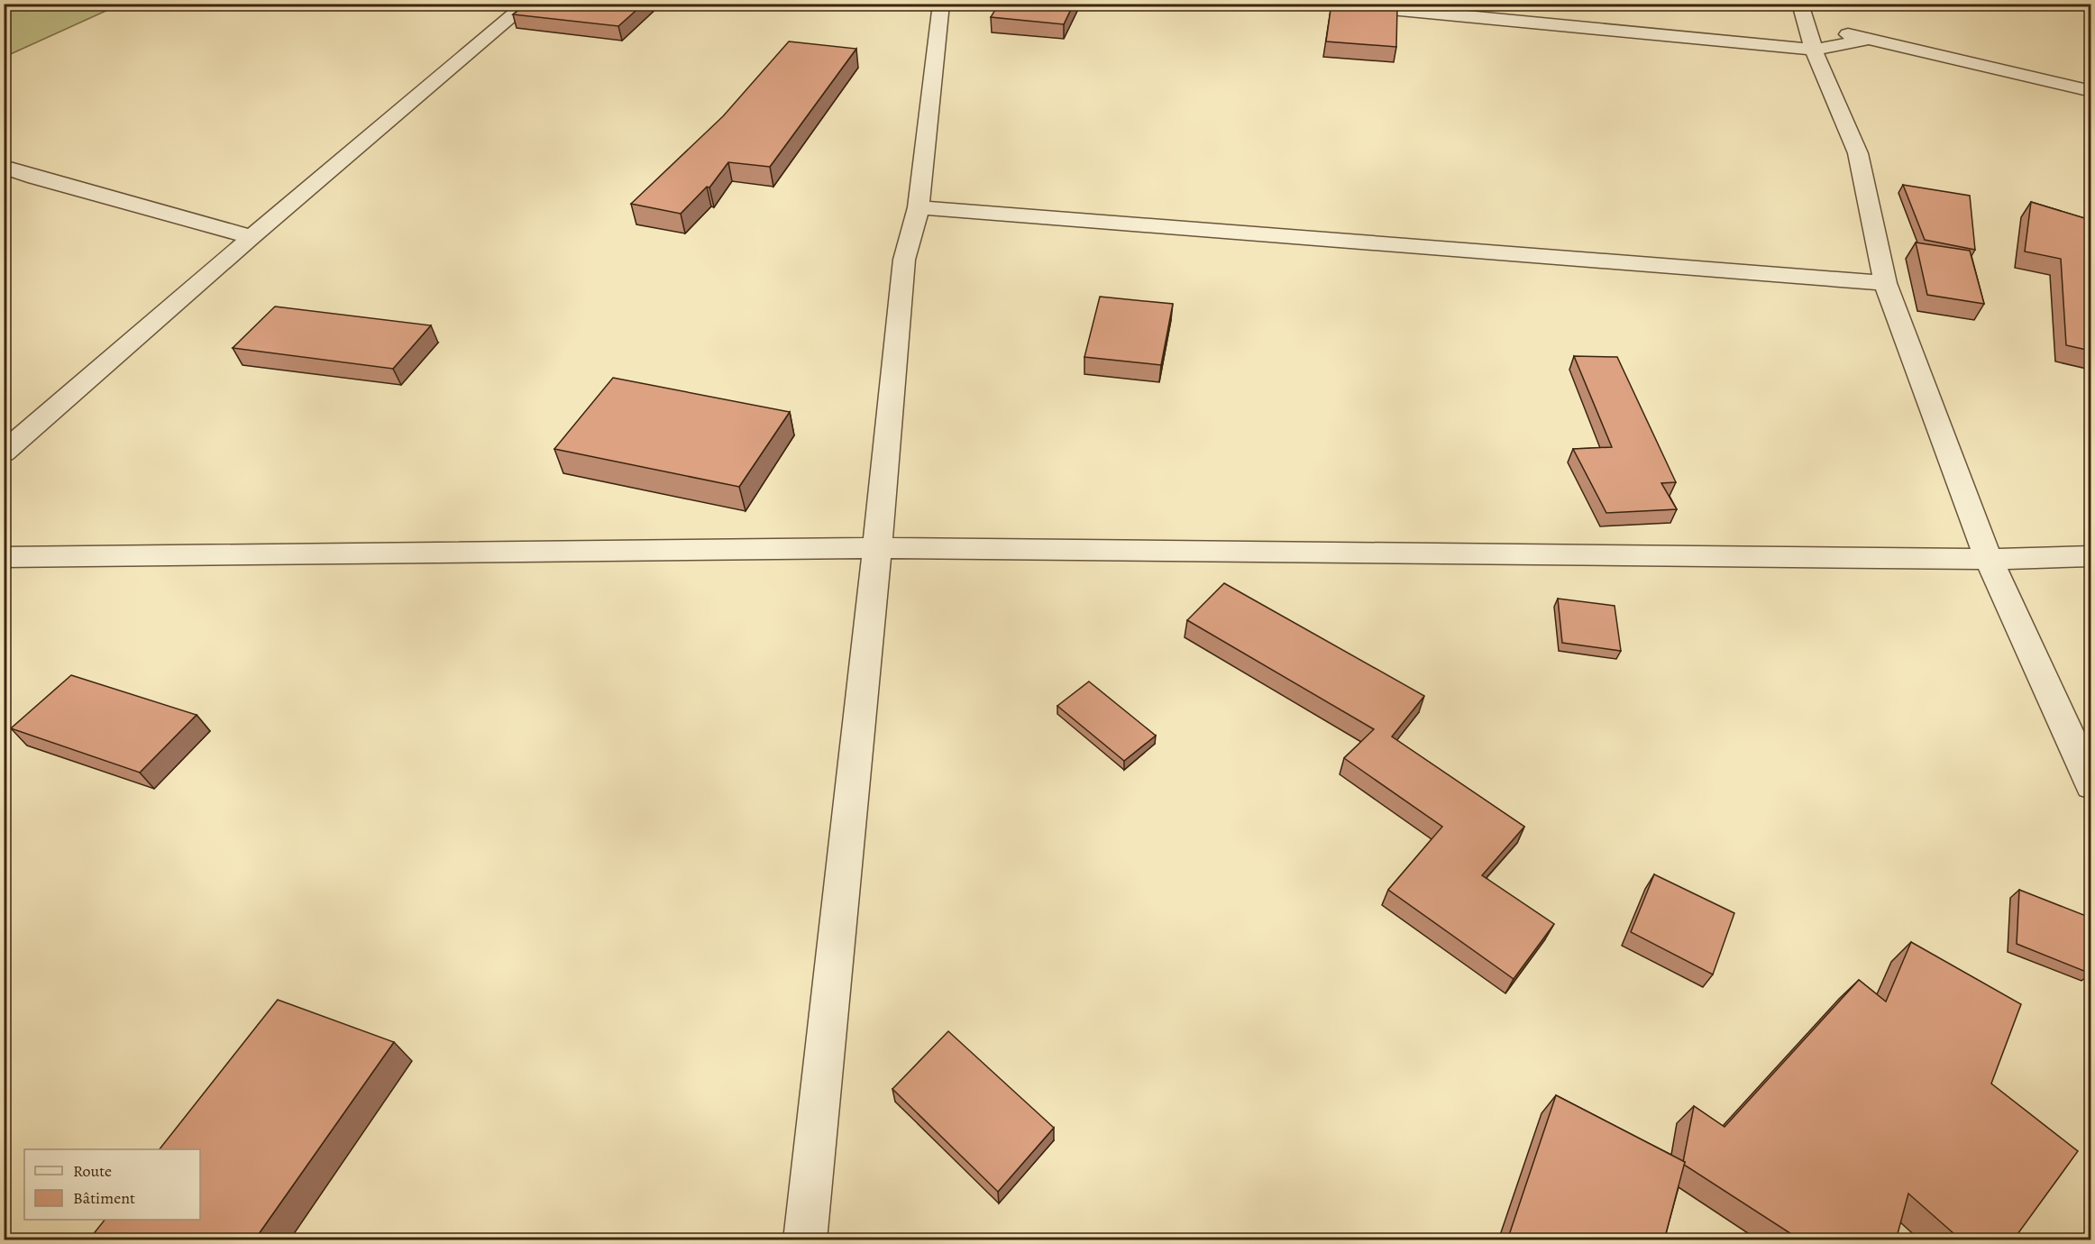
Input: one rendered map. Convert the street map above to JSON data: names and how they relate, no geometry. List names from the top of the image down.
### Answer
{
  "legend": ["Route", "Bâtiment"]
}
